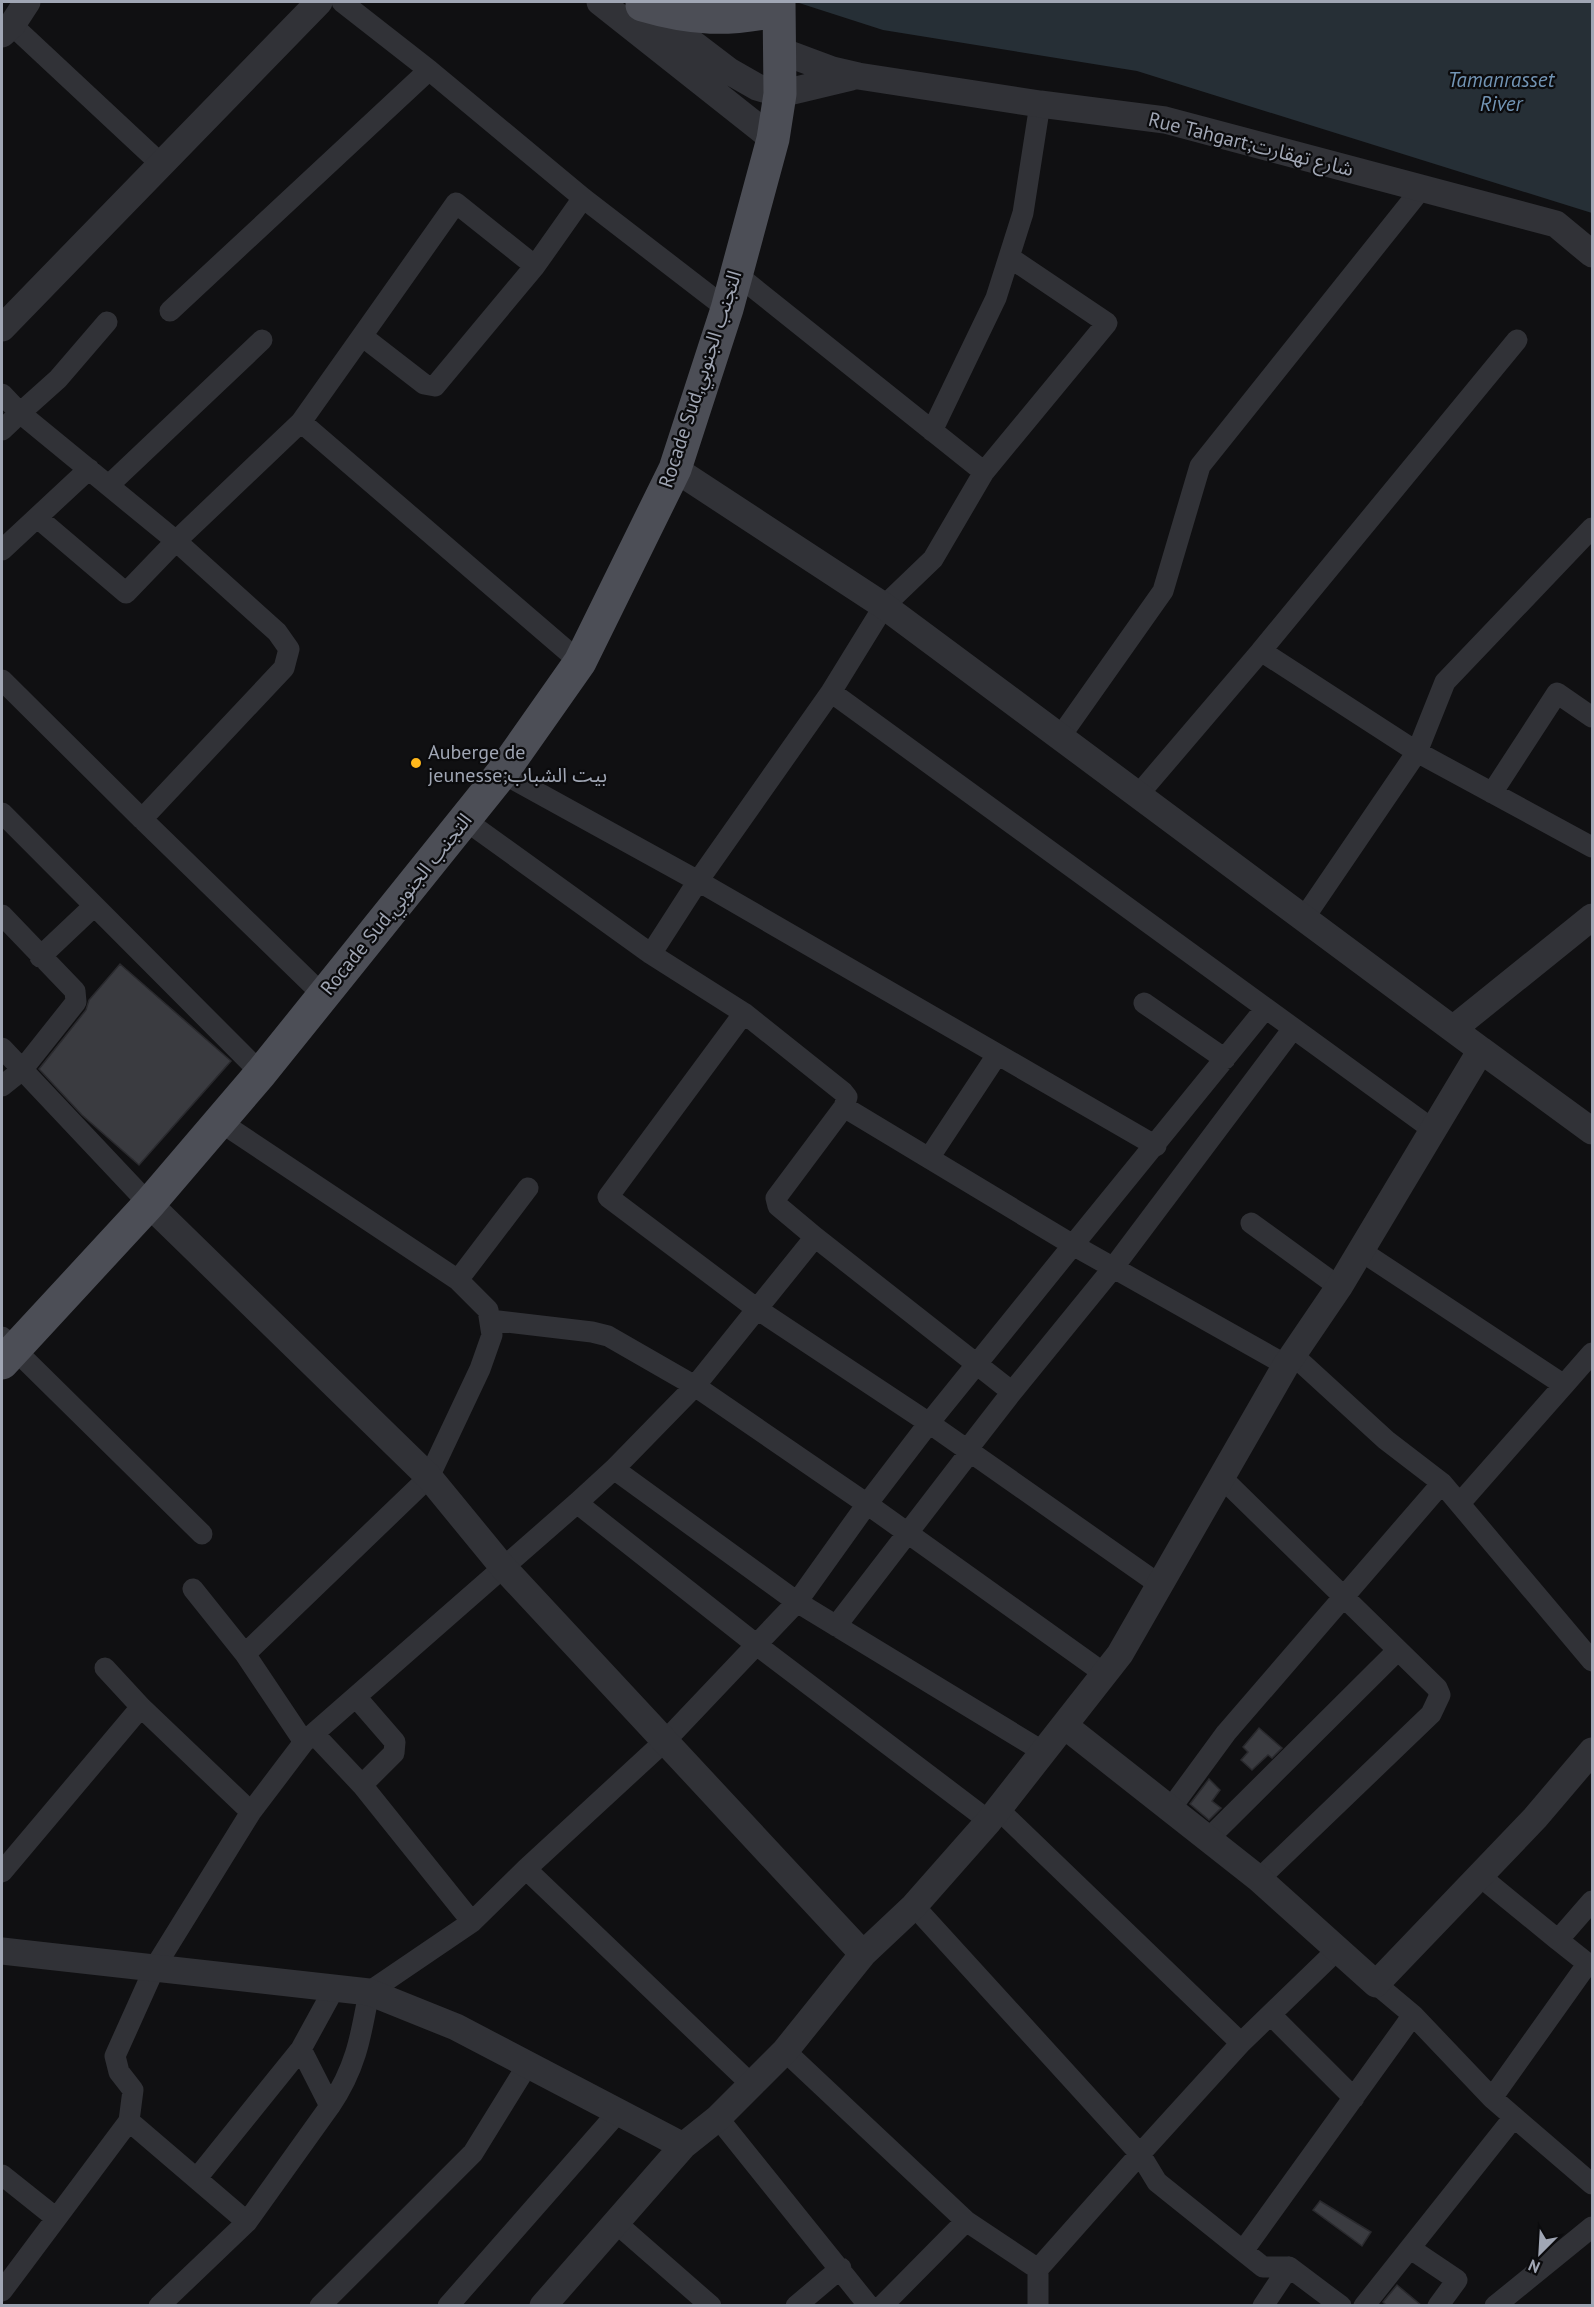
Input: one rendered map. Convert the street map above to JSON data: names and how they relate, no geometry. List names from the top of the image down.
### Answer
{
  "streets": {
    "main road": ["Rocade Sud,التجنب الجنوبي"],
    "street": ["Rue Tahgart;شارع تهقارت"]
  },
  "crossings": [
    ["Rue Tahgart;شارع تهقارت", "Rocade Sud,التجنب الجنوبي"]
  ],
  "water": ["Tamanrasset River"],
  "places": ["Auberge de jeunesse;بيت الشباب"],
  "north": "bottom left"
}
